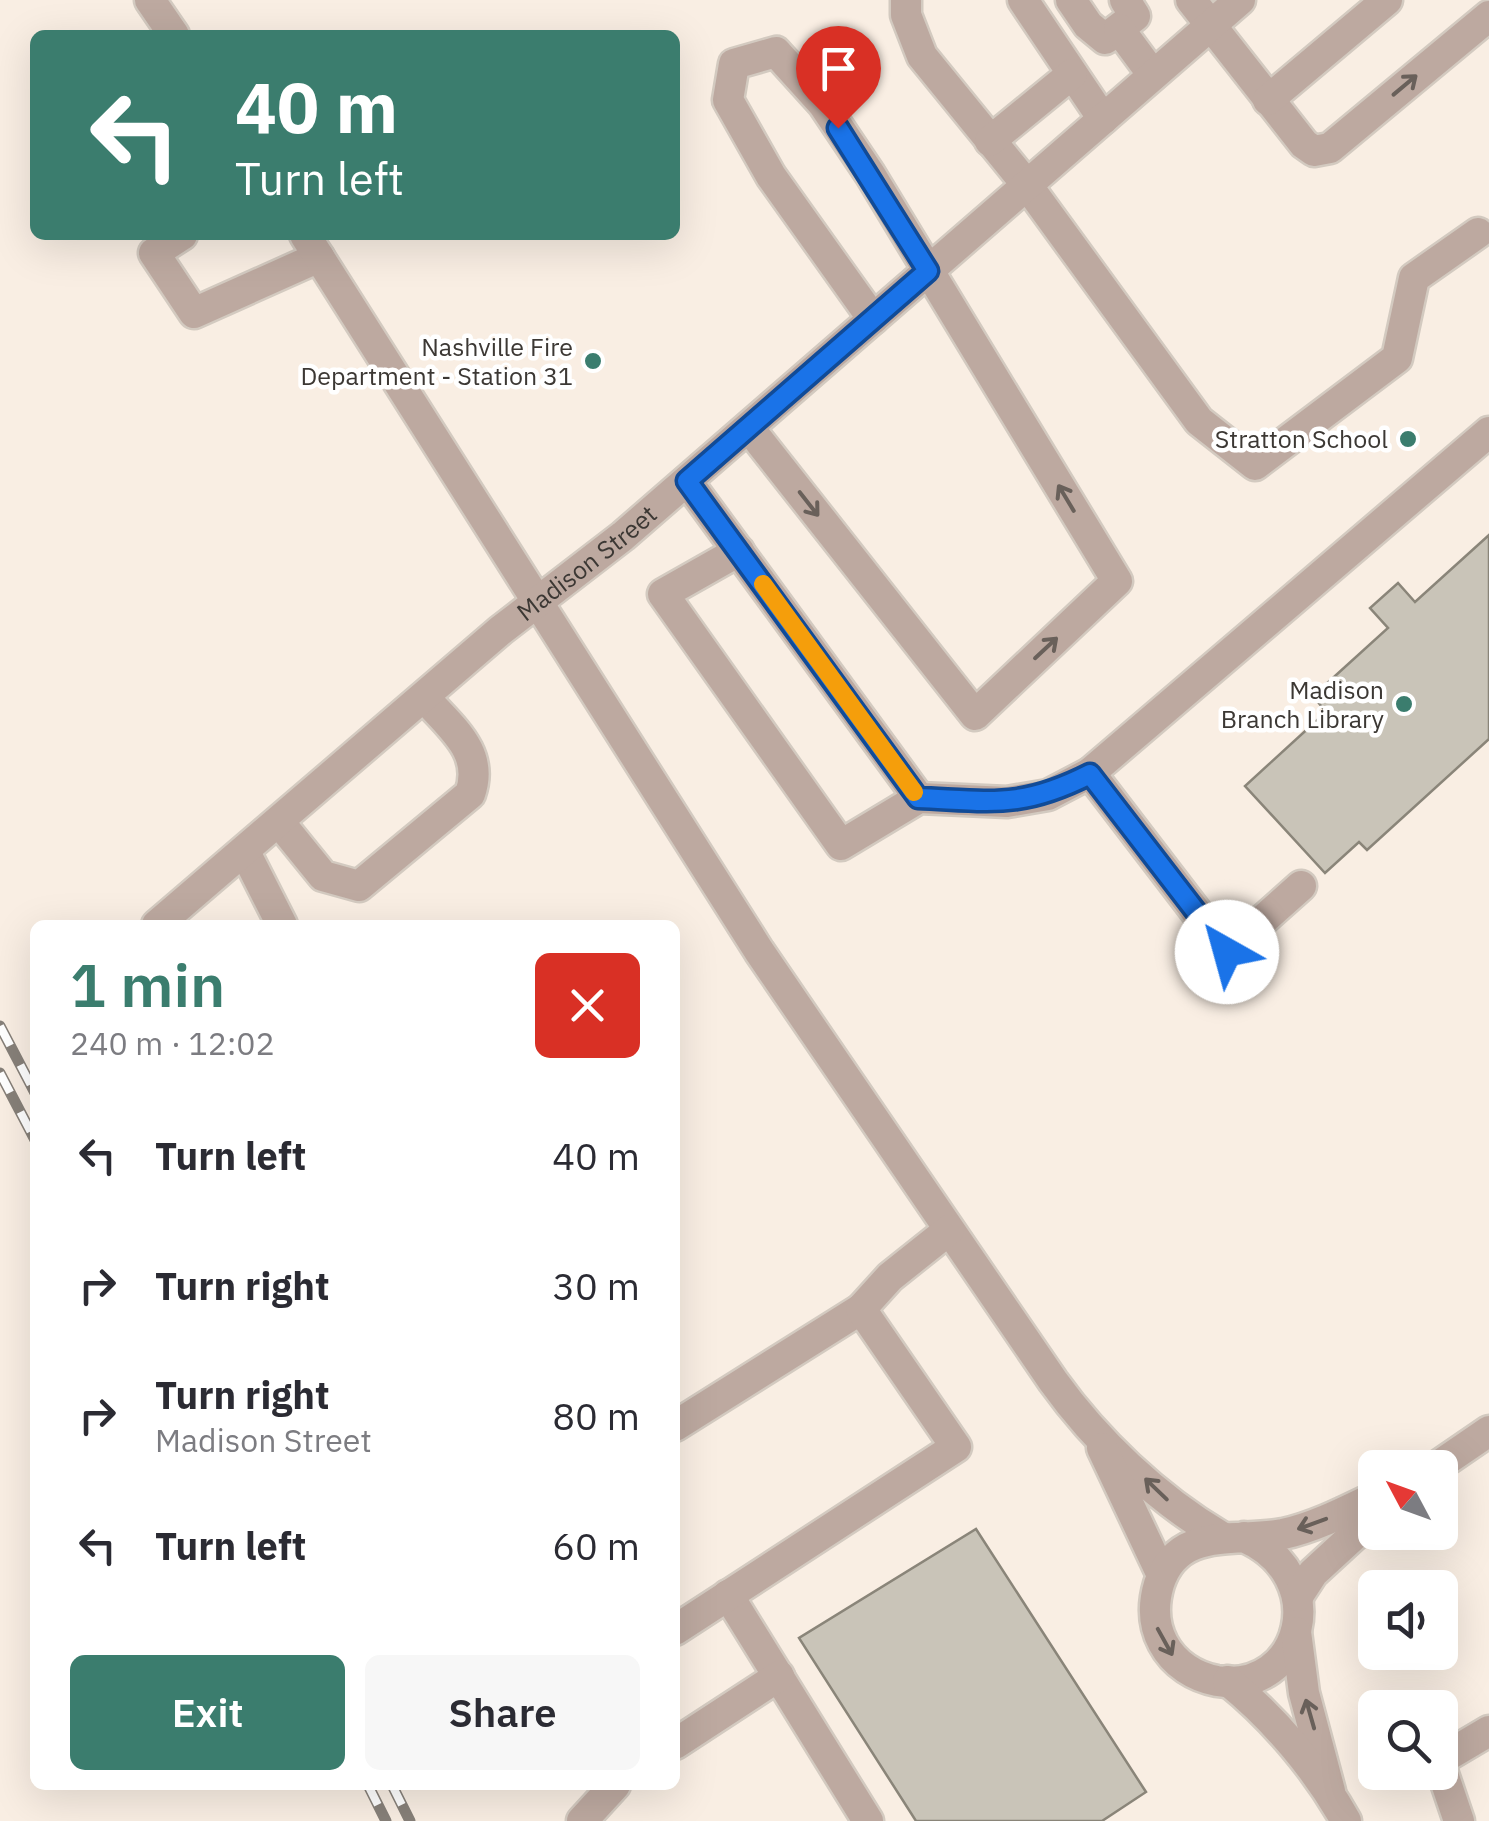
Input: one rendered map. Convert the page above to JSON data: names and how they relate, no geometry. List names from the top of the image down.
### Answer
{
  "streets": {
    "street": ["Madison Street"]
  },
  "places": ["Nashville Fire Department - Station 31", "Stratton School", "Madison Branch Library"],
  "north": "top left",
  "page": {
    "turn": ["40 m", "Turn left"],
    "heading": ["1 min", "240 m · 12:02"],
    "list": [
      {
        "name": "Turn left",
        "value": "40 m"
      },
      {
        "name": "Turn right",
        "value": "30 m"
      },
      {
        "name": "Turn right",
        "note": "Madison Street",
        "value": "80 m"
      },
      {
        "name": "Turn left",
        "value": "60 m"
      }
    ],
    "buttons": ["Exit", "Share"]
  }
}
